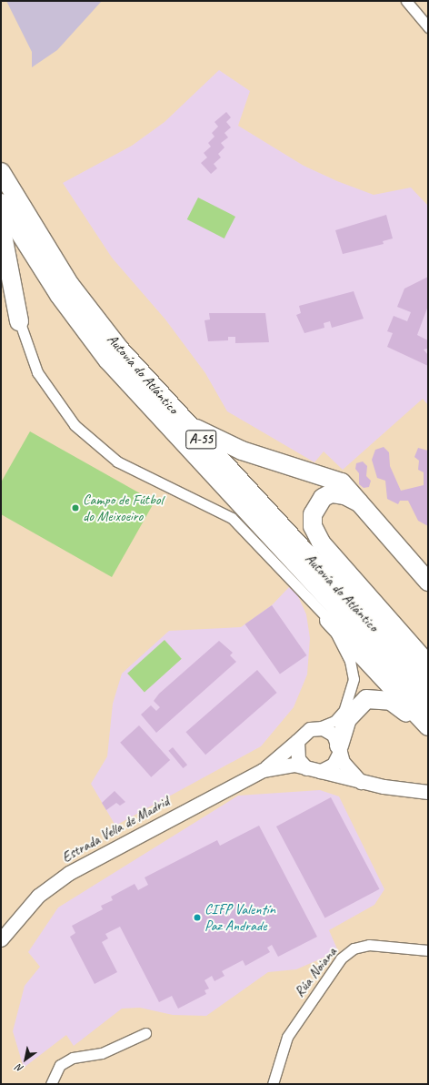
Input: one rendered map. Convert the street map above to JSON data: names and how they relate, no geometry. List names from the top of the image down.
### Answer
{
  "streets": {
    "highway": ["Autovía do Atlántico", "A-55"],
    "main road": ["Estrada Vella de Madrid"],
    "street": ["Rúa Noiana"]
  },
  "places": ["Campo de Fútbol do Meixoeiro", "CIFP Valentín Paz Andrade"],
  "north": "bottom left"
}
